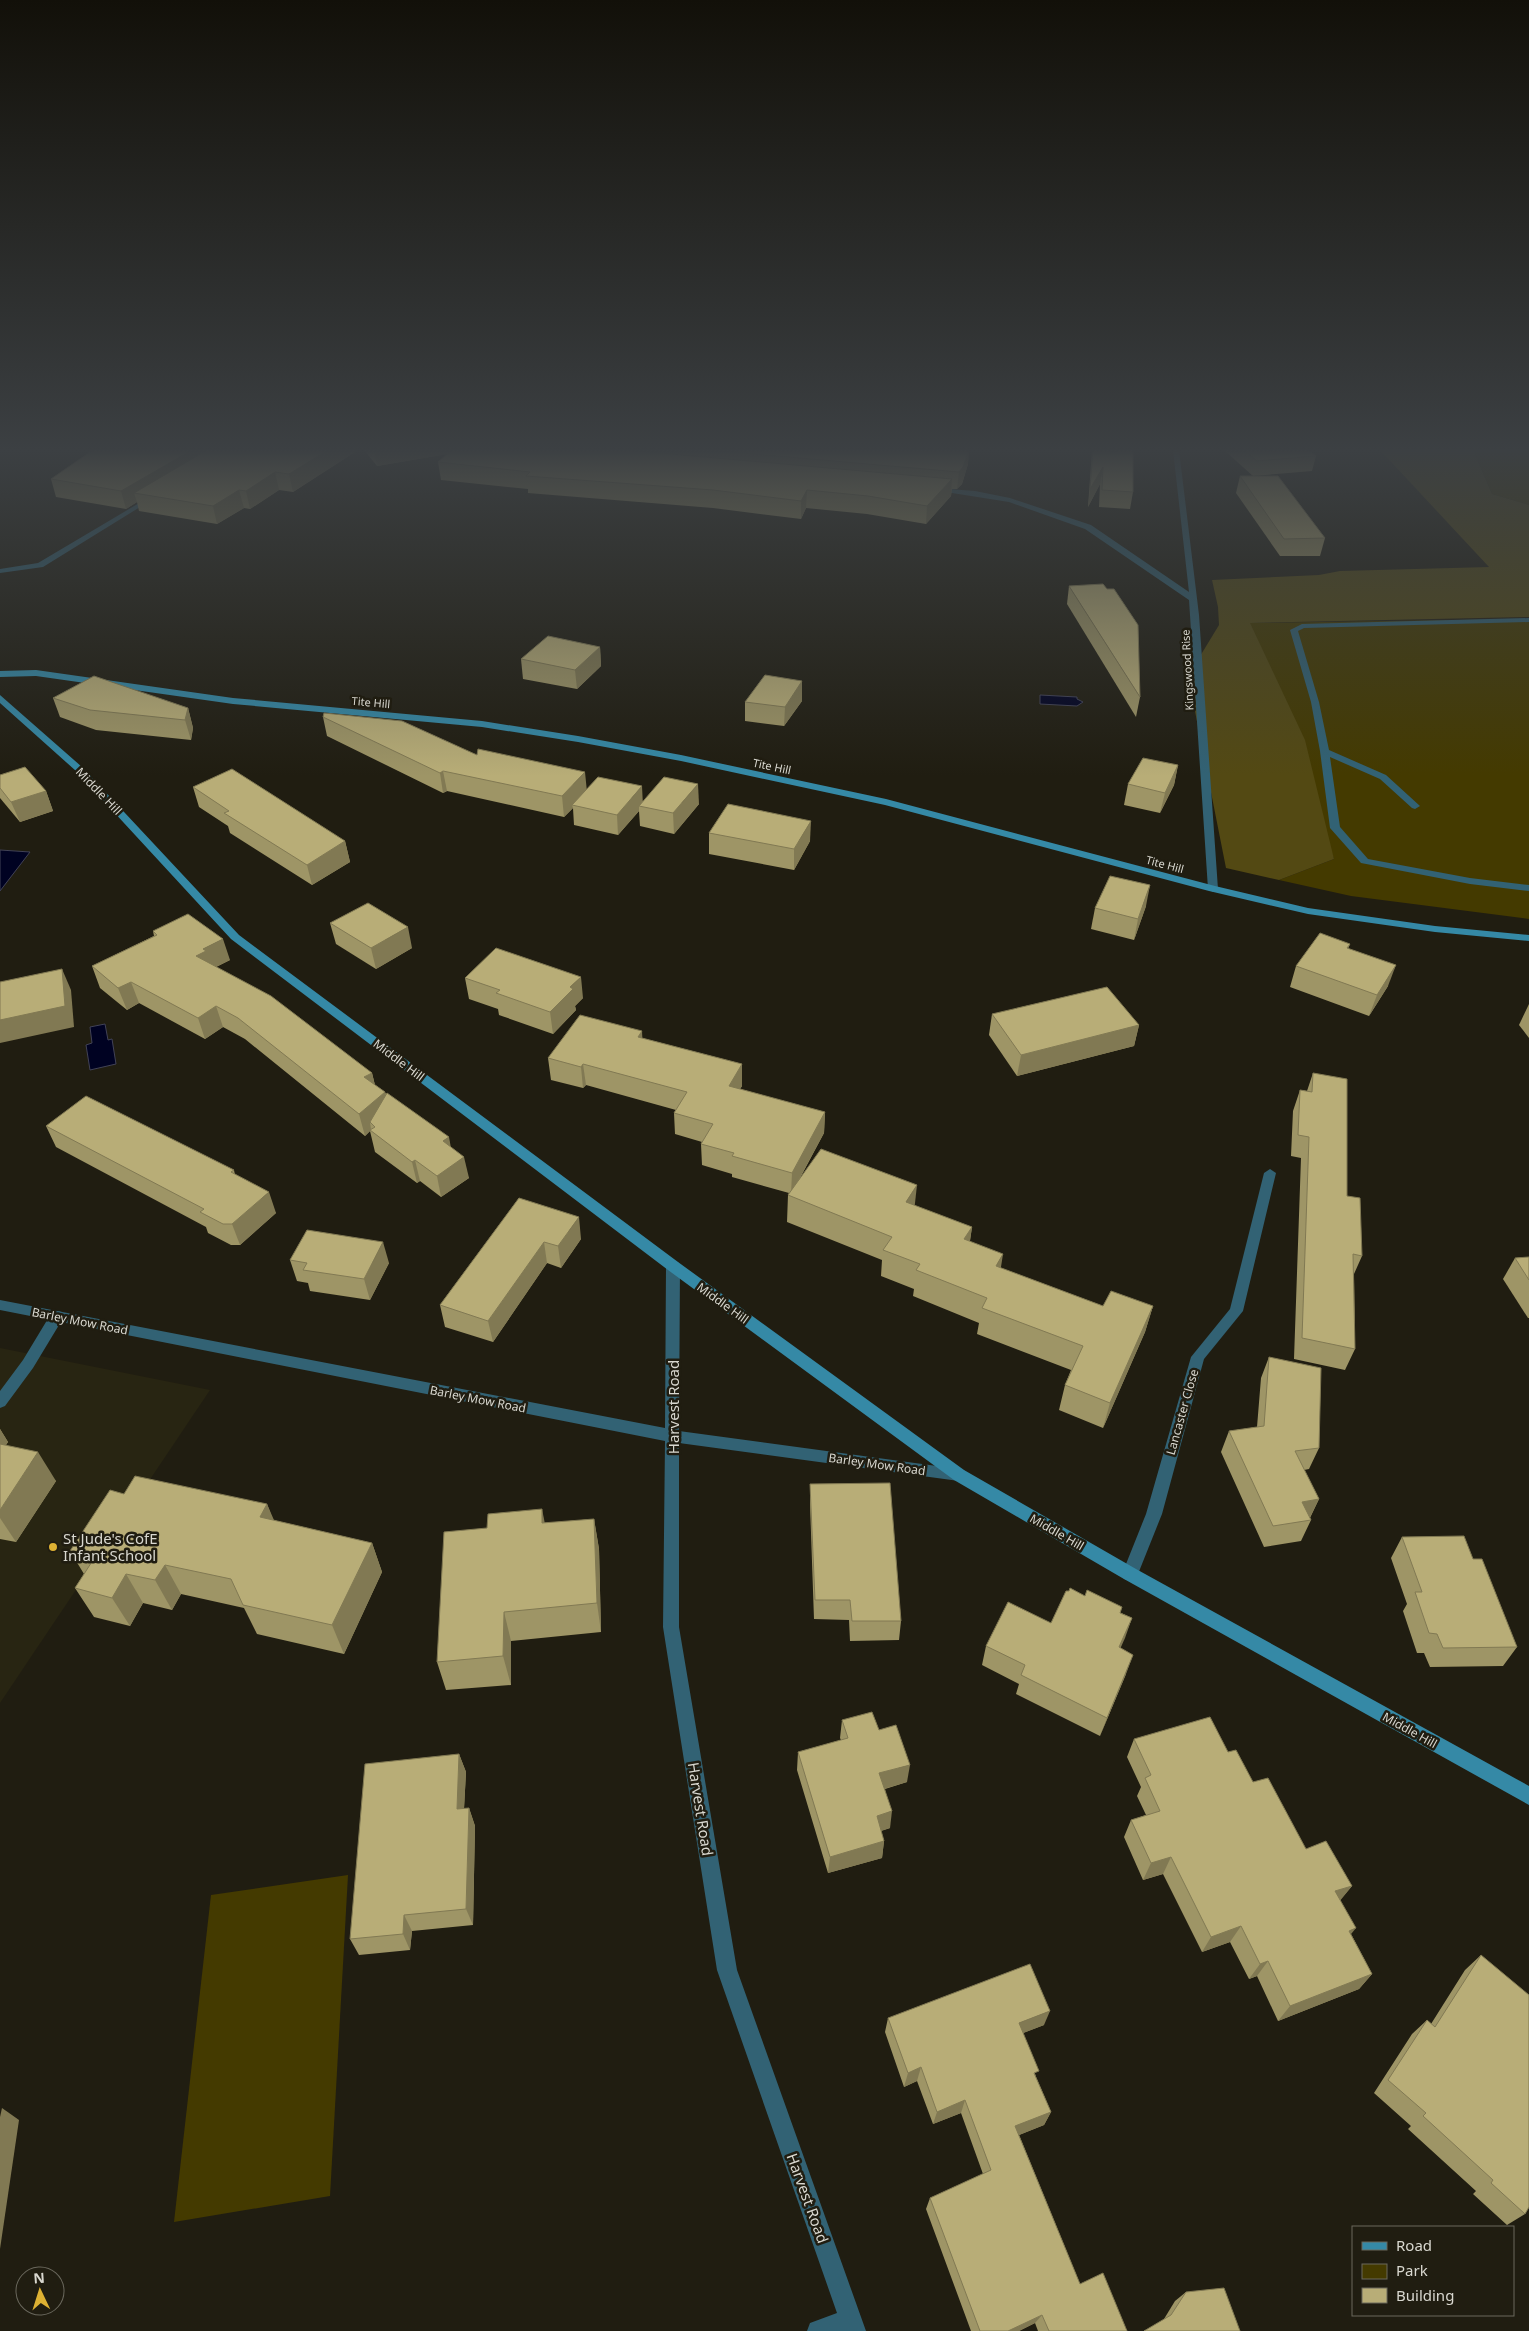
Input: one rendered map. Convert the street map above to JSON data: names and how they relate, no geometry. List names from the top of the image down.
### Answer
{
  "streets": {
    "street": [
      "Kingswood Rise",
      "Tite Hill",
      "Middle Hill",
      "Barley Mow Road",
      "Harvest Road",
      "Lancaster Close"
    ]
  },
  "crossings": [
    ["Kingswood Rise", "Tite Hill"],
    ["Middle Hill", "Barley Mow Road"],
    ["Middle Hill", "Harvest Road"],
    ["Middle Hill", "Lancaster Close"],
    ["Barley Mow Road", "Harvest Road"]
  ],
  "places": ["St Jude's CofE Infant School"],
  "legend": ["Road", "Park", "Building"],
  "north": "top"
}
